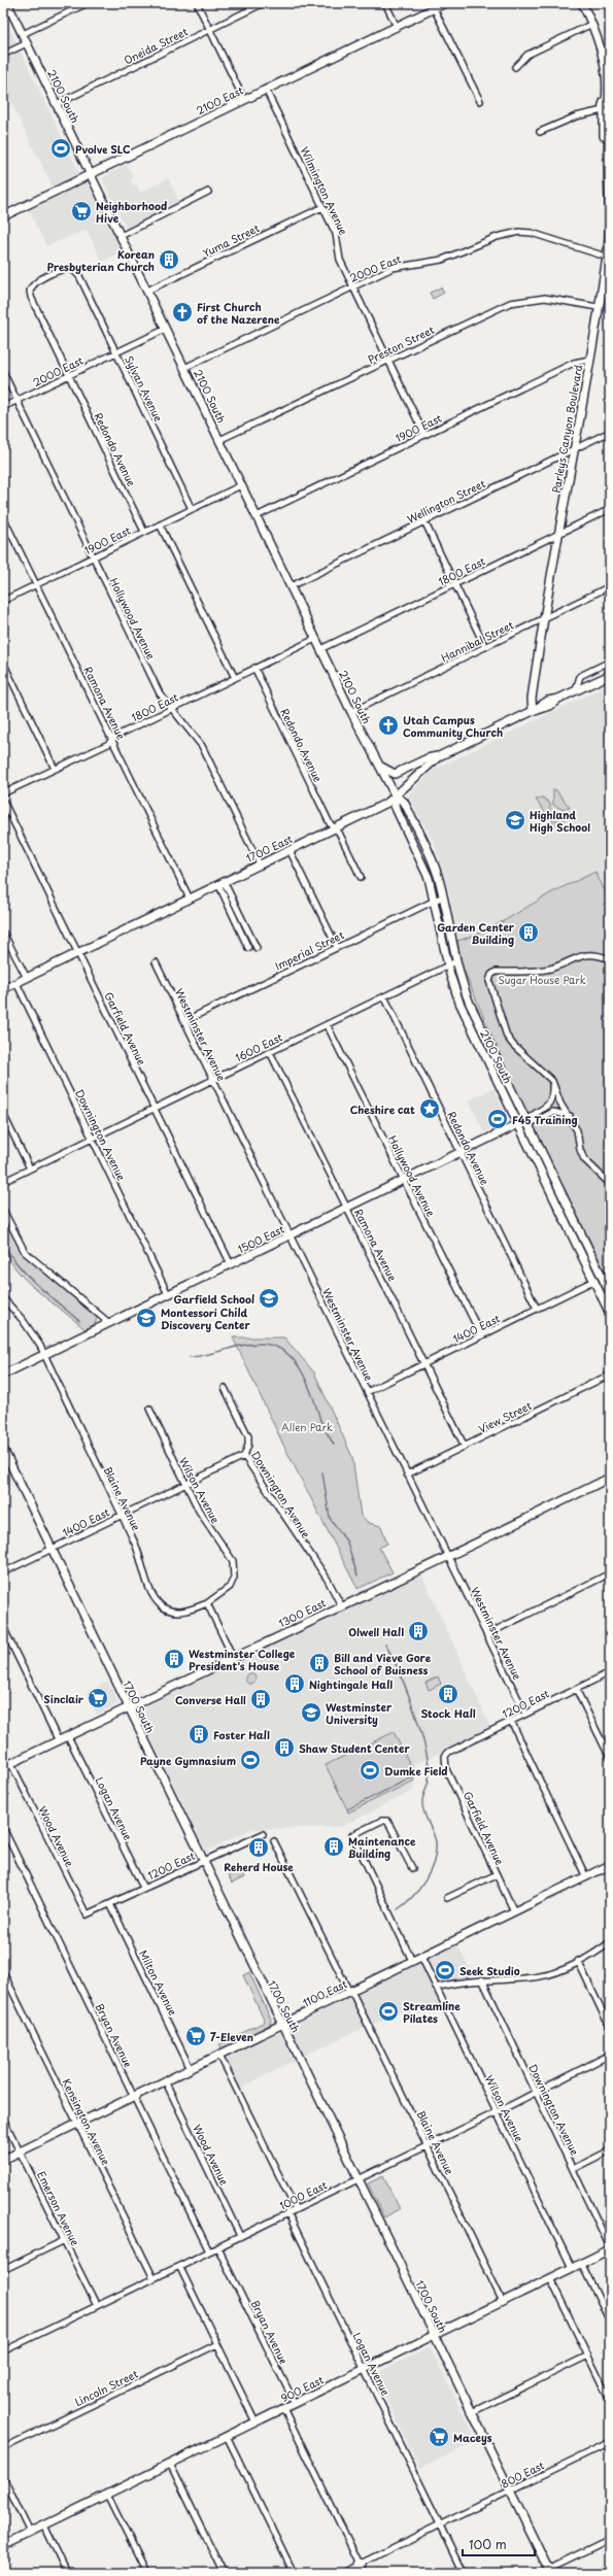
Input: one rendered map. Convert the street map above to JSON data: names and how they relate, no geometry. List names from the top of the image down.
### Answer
{
  "streets": {
    "street": [
      "Oneida Street",
      "2100 South",
      "2100 East",
      "Wilmington Avenue",
      "Yuma Street",
      "2000 East",
      "Preston Street",
      "Sylvan Avenue",
      "1900 East",
      "Parleys Canyon Boulevard",
      "Redondo Avenue",
      "Wellington Street",
      "1800 East",
      "Hollywood Avenue",
      "Hannibal Street",
      "Ramona Avenue",
      "1700 East",
      "Imperial Street",
      "Garfield Avenue",
      "Westminster Avenue",
      "1600 East",
      "Downington Avenue",
      "1500 East",
      "1400 East",
      "View Street",
      "Wilson Avenue",
      "Blaine Avenue",
      "1300 East",
      "1200 East",
      "1700 South",
      "Logan Avenue",
      "Wood Avenue",
      "Milton Avenue",
      "1100 East",
      "Bryan Avenue",
      "Kensington Avenue",
      "1000 East",
      "Emerson Avenue",
      "Lincoln Street",
      "900 East",
      "800 East"
    ]
  },
  "crossings": [
    ["Oneida Street", "2100 South"],
    ["2100 South", "2100 East"],
    ["2100 South", "Yuma Street"],
    ["2100 South", "2000 East"],
    ["2100 South", "Preston Street"],
    ["2100 South", "1900 East"],
    ["2100 South", "Wellington Street"],
    ["2100 South", "1800 East"],
    ["2100 South", "Hannibal Street"],
    ["2100 South", "1700 East"],
    ["2100 South", "Imperial Street"],
    ["2100 South", "1600 East"],
    ["2100 South", "1500 East"],
    ["2100 South", "1400 East"],
    ["2100 East", "Wilmington Avenue"],
    ["Wilmington Avenue", "Yuma Street"],
    ["Wilmington Avenue", "2000 East"],
    ["Wilmington Avenue", "Preston Street"],
    ["Wilmington Avenue", "1900 East"],
    ["2000 East", "Sylvan Avenue"],
    ["2000 East", "Parleys Canyon Boulevard"],
    ["2000 East", "Redondo Avenue"],
    ["2000 East", "Hollywood Avenue"],
    ["Preston Street", "Parleys Canyon Boulevard"],
    ["Sylvan Avenue", "1900 East"],
    ["Sylvan Avenue", "Redondo Avenue"],
    ["1900 East", "Parleys Canyon Boulevard"],
    ["1900 East", "Redondo Avenue"],
    ["1900 East", "Hollywood Avenue"],
    ["1900 East", "Ramona Avenue"],
    ["Parleys Canyon Boulevard", "Wellington Street"],
    ["Parleys Canyon Boulevard", "1800 East"],
    ["Parleys Canyon Boulevard", "Hannibal Street"],
    ["Parleys Canyon Boulevard", "1700 East"],
    ["Redondo Avenue", "1800 East"],
    ["Redondo Avenue", "1700 East"],
    ["Redondo Avenue", "1600 East"],
    ["Redondo Avenue", "1500 East"],
    ["Redondo Avenue", "1400 East"],
    ["1800 East", "Hollywood Avenue"],
    ["1800 East", "Ramona Avenue"],
    ["Hollywood Avenue", "1700 East"],
    ["Hollywood Avenue", "1600 East"],
    ["Hollywood Avenue", "1500 East"],
    ["Hollywood Avenue", "1400 East"],
    ["Ramona Avenue", "1700 East"],
    ["Ramona Avenue", "1600 East"],
    ["Ramona Avenue", "1500 East"],
    ["Ramona Avenue", "1400 East"],
    ["Ramona Avenue", "View Street"],
    ["1700 East", "Garfield Avenue"],
    ["1700 East", "Downington Avenue"],
    ["Imperial Street", "Westminster Avenue"],
    ["Garfield Avenue", "1600 East"],
    ["Garfield Avenue", "1500 East"],
    ["Garfield Avenue", "1200 East"],
    ["Garfield Avenue", "1100 East"],
    ["Westminster Avenue", "1600 East"],
    ["Westminster Avenue", "1500 East"],
    ["Westminster Avenue", "1400 East"],
    ["Westminster Avenue", "View Street"],
    ["Westminster Avenue", "1300 East"],
    ["Westminster Avenue", "1200 East"],
    ["1600 East", "Downington Avenue"],
    ["Downington Avenue", "1500 East"],
    ["Downington Avenue", "1400 East"],
    ["Downington Avenue", "1300 East"],
    ["Downington Avenue", "1000 East"],
    ["Downington Avenue", "900 East"],
    ["1500 East", "Blaine Avenue"],
    ["1400 East", "Wilson Avenue"],
    ["1400 East", "Blaine Avenue"],
    ["1400 East", "1700 South"],
    ["Wilson Avenue", "Blaine Avenue"],
    ["Wilson Avenue", "1100 East"],
    ["Wilson Avenue", "1000 East"],
    ["Wilson Avenue", "900 East"],
    ["Blaine Avenue", "1100 East"],
    ["Blaine Avenue", "1000 East"],
    ["Blaine Avenue", "900 East"],
    ["1300 East", "1700 South"],
    ["1300 East", "Logan Avenue"],
    ["1300 East", "Wood Avenue"],
    ["1200 East", "1700 South"],
    ["1200 East", "Logan Avenue"],
    ["1200 East", "Wood Avenue"],
    ["1200 East", "Milton Avenue"],
    ["1700 South", "1100 East"],
    ["1700 South", "1000 East"],
    ["1700 South", "900 East"],
    ["1700 South", "800 East"],
    ["Logan Avenue", "1000 East"],
    ["Logan Avenue", "900 East"],
    ["Logan Avenue", "800 East"],
    ["Wood Avenue", "1100 East"],
    ["Wood Avenue", "1000 East"],
    ["Milton Avenue", "1100 East"],
    ["1100 East", "Bryan Avenue"],
    ["1100 East", "Kensington Avenue"],
    ["1100 East", "Emerson Avenue"],
    ["Bryan Avenue", "1000 East"],
    ["Bryan Avenue", "900 East"],
    ["Kensington Avenue", "1000 East"],
    ["1000 East", "Emerson Avenue"]
  ],
  "parks": ["Sugar House Park", "Allen Park"],
  "places": {
    "sports": [
      "Pvolve SLC",
      "F45 Training",
      "Payne Gymnasium",
      "Dumke Field",
      "Seek Studio",
      "Streamline Pilates"
    ],
    "supermarket": [
      "Neighborhood Hive",
      "Sinclair",
      "7-Eleven",
      "Maceys"
    ],
    "building": [
      "Korean Presbyterian Church",
      "Garden Center Building",
      "Olwell Hall",
      "Westminster College President's House",
      "Bill and Vieve Gore School of Buisness",
      "Nightingale Hall",
      "Stock Hall",
      "Converse Hall",
      "Foster Hall",
      "Shaw Student Center",
      "Maintenance Building",
      "Reherd House"
    ],
    "church": ["First Church of the Nazerene", "Utah Campus Community Church"],
    "school or university": [
      "Highland High School",
      "Garfield School",
      "Montessori Child Discovery Center",
      "Westminster University"
    ],
    "place": ["Cheshire cat"]
  },
  "scale_bar": "100 m"
}
